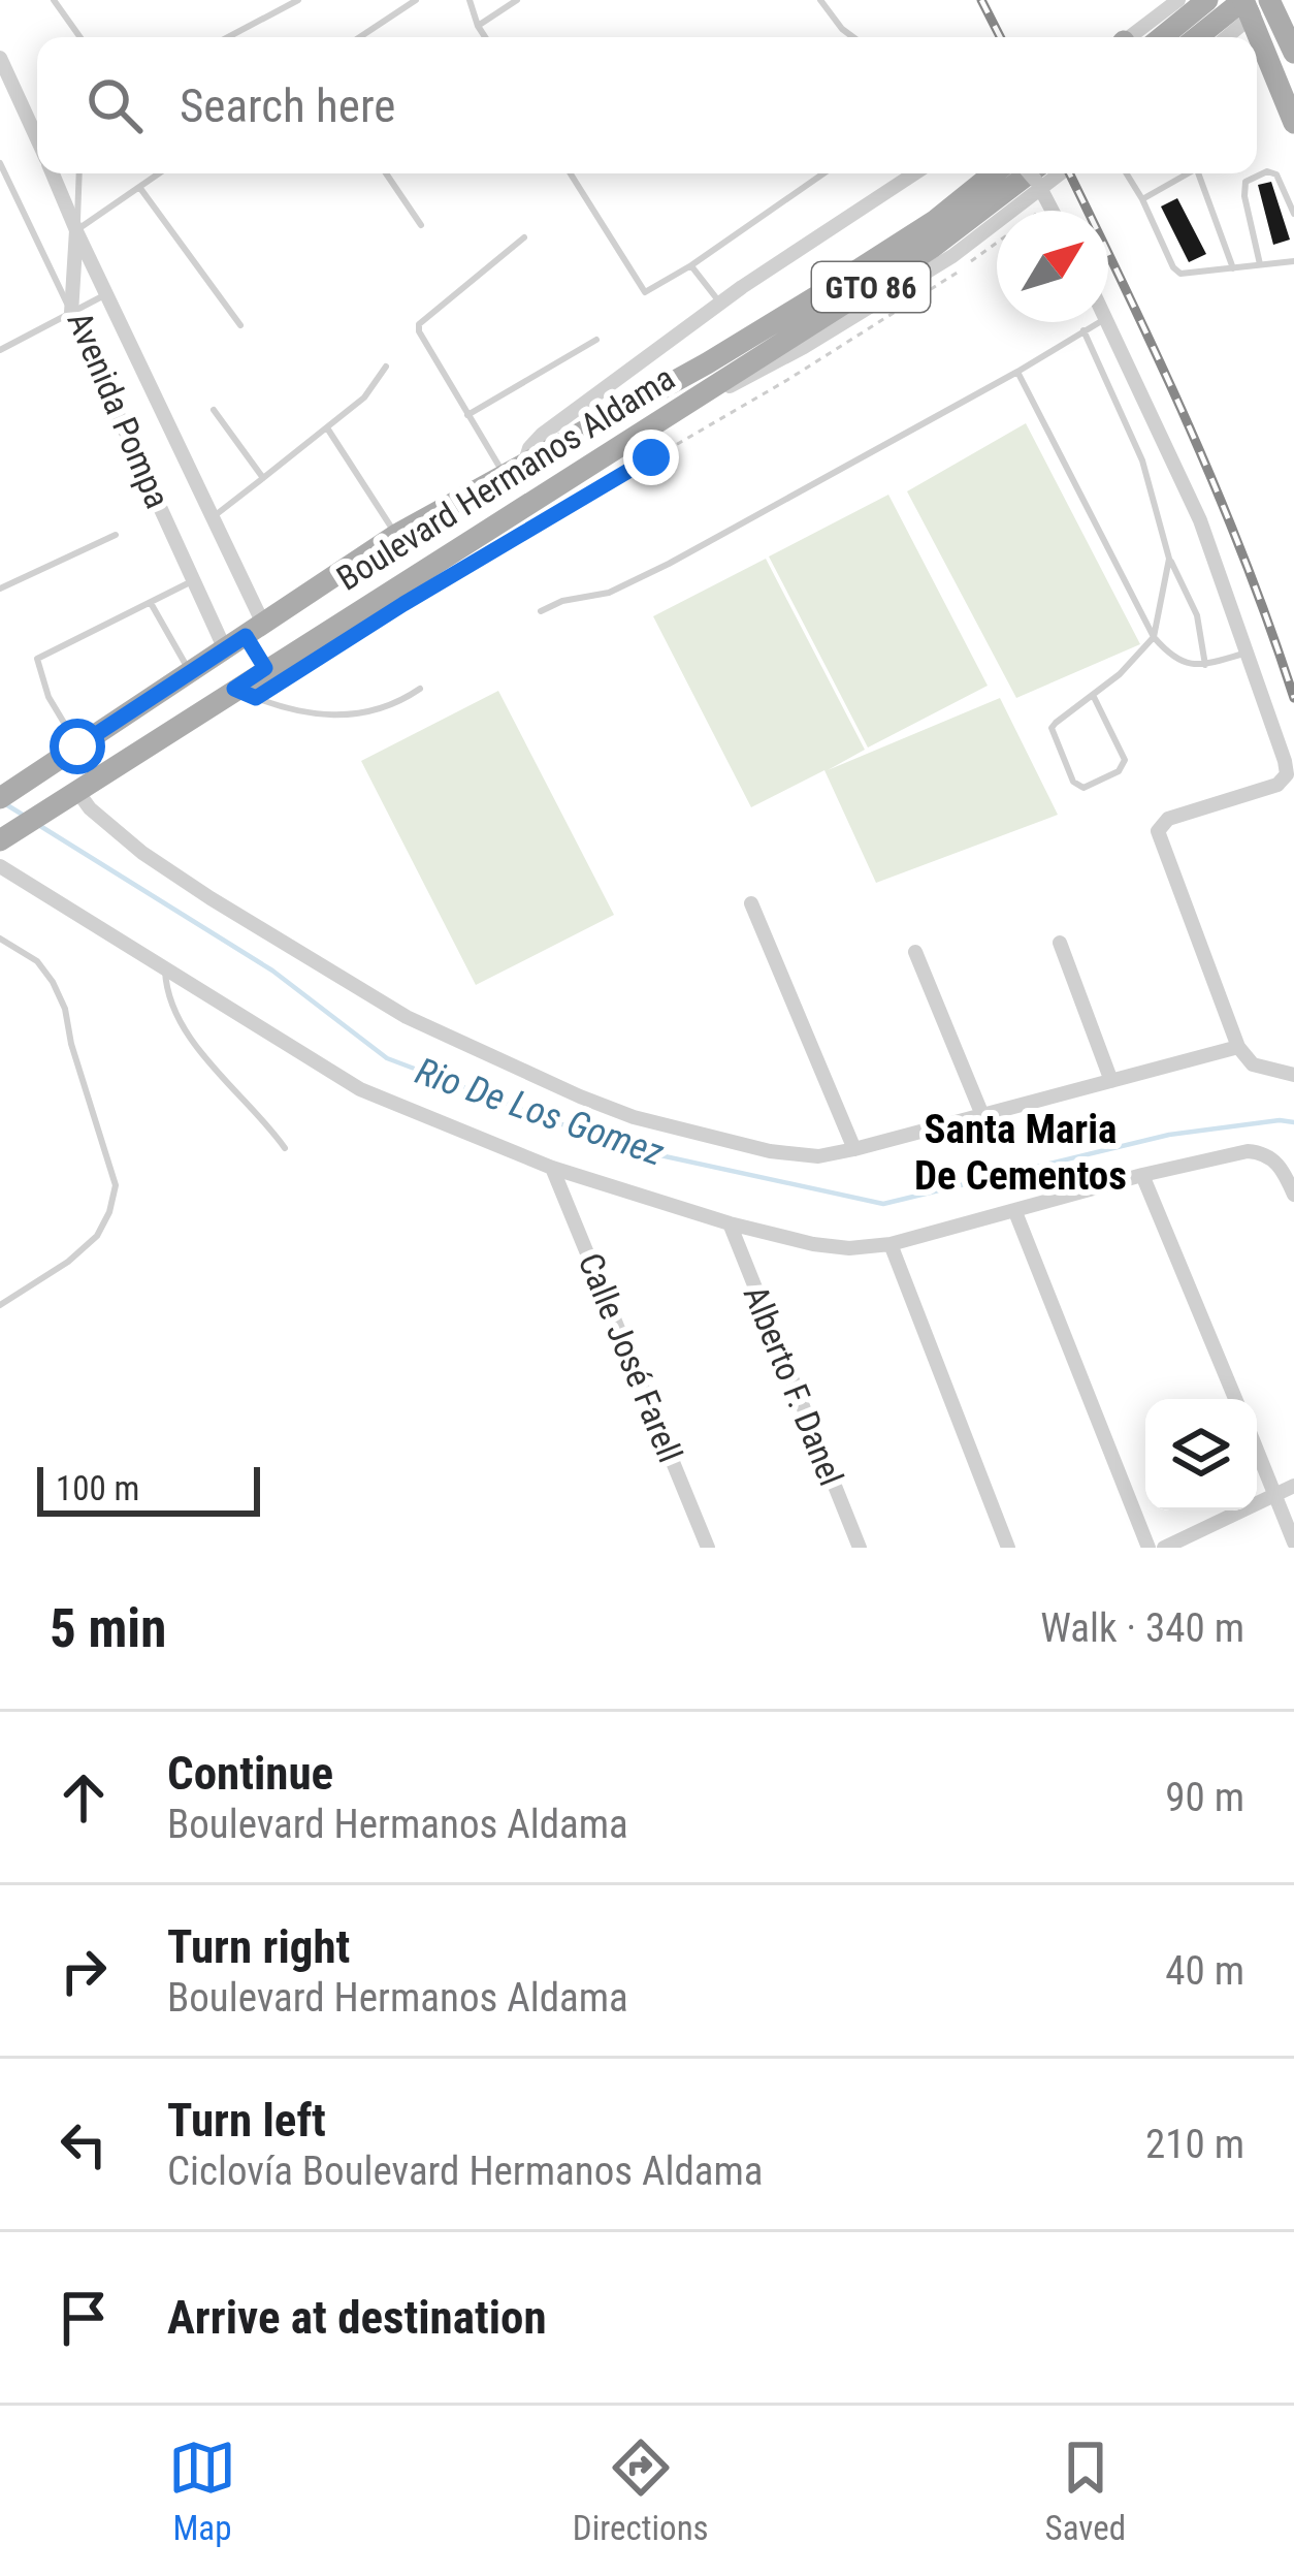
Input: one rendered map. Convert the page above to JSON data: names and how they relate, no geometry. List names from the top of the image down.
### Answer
{
  "streets": {
    "main road": ["GTO 86", "Boulevard Hermanos Aldama"],
    "street": ["Avenida Pompa", "Calle José Farell", "Alberto F. Danel"]
  },
  "crossings": [
    ["Avenida Pompa", "Boulevard Hermanos Aldama"]
  ],
  "districts": ["Santa Maria De Cementos"],
  "water": ["Rio De Los Gomez"],
  "scale_bar": "100 m",
  "north": "top right",
  "page": {
    "search": "Search here",
    "scale": "100 m",
    "heading": ["5 min", "Walk · 340 m"],
    "list": [
      ["Continue", "Boulevard Hermanos Aldama", "90 m"],
      ["Turn right", "Boulevard Hermanos Aldama", "40 m"],
      ["Turn left", "Ciclovía Boulevard Hermanos Aldama", "210 m"],
      "Arrive at destination"
    ],
    "nav": ["Map", "Directions", "Saved"]
  }
}
